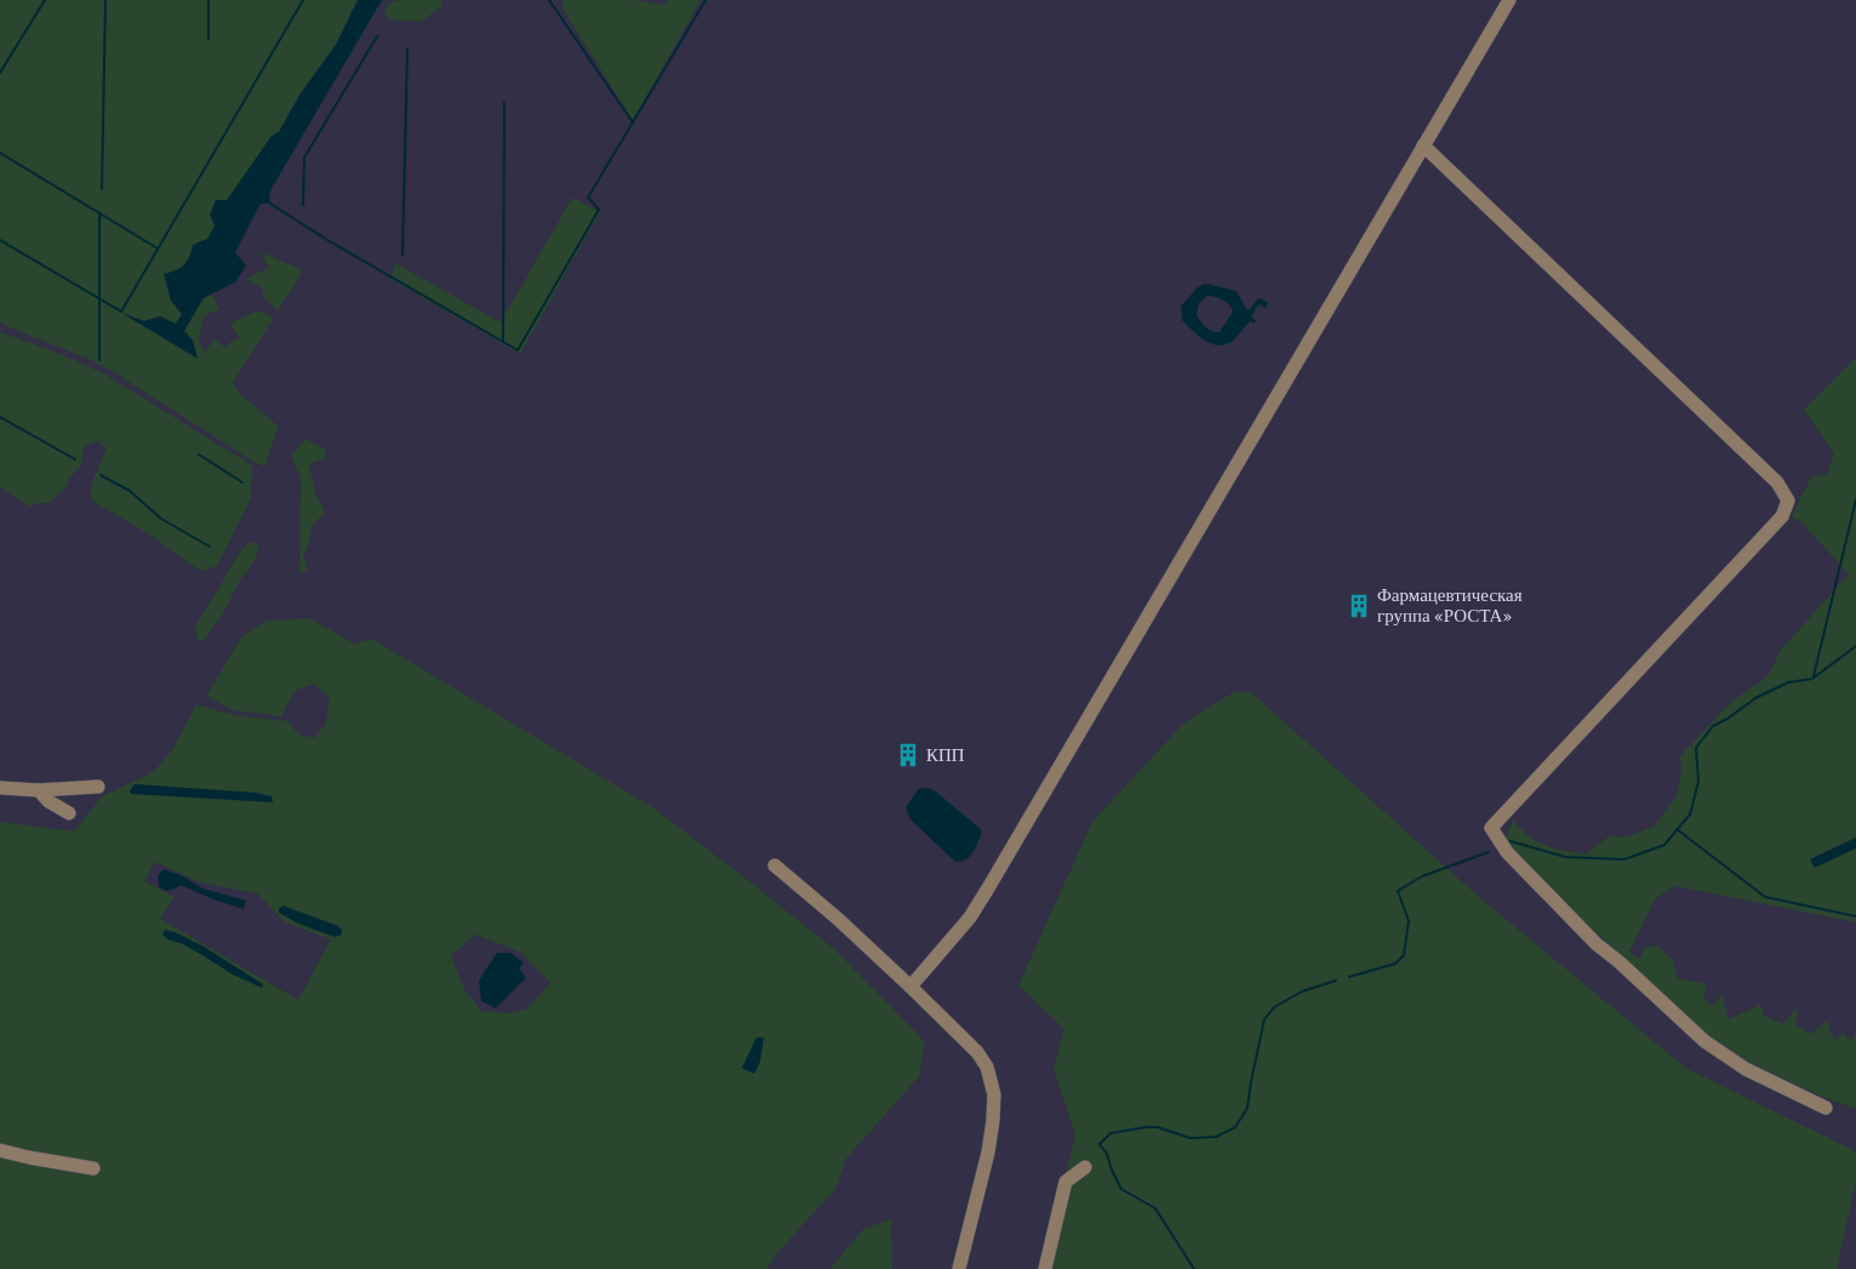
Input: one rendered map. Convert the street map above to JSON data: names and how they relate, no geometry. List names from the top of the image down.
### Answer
{
  "places": {
    "building": ["Фармацевтическая группа «РОСТА»", "КПП"]
  }
}
